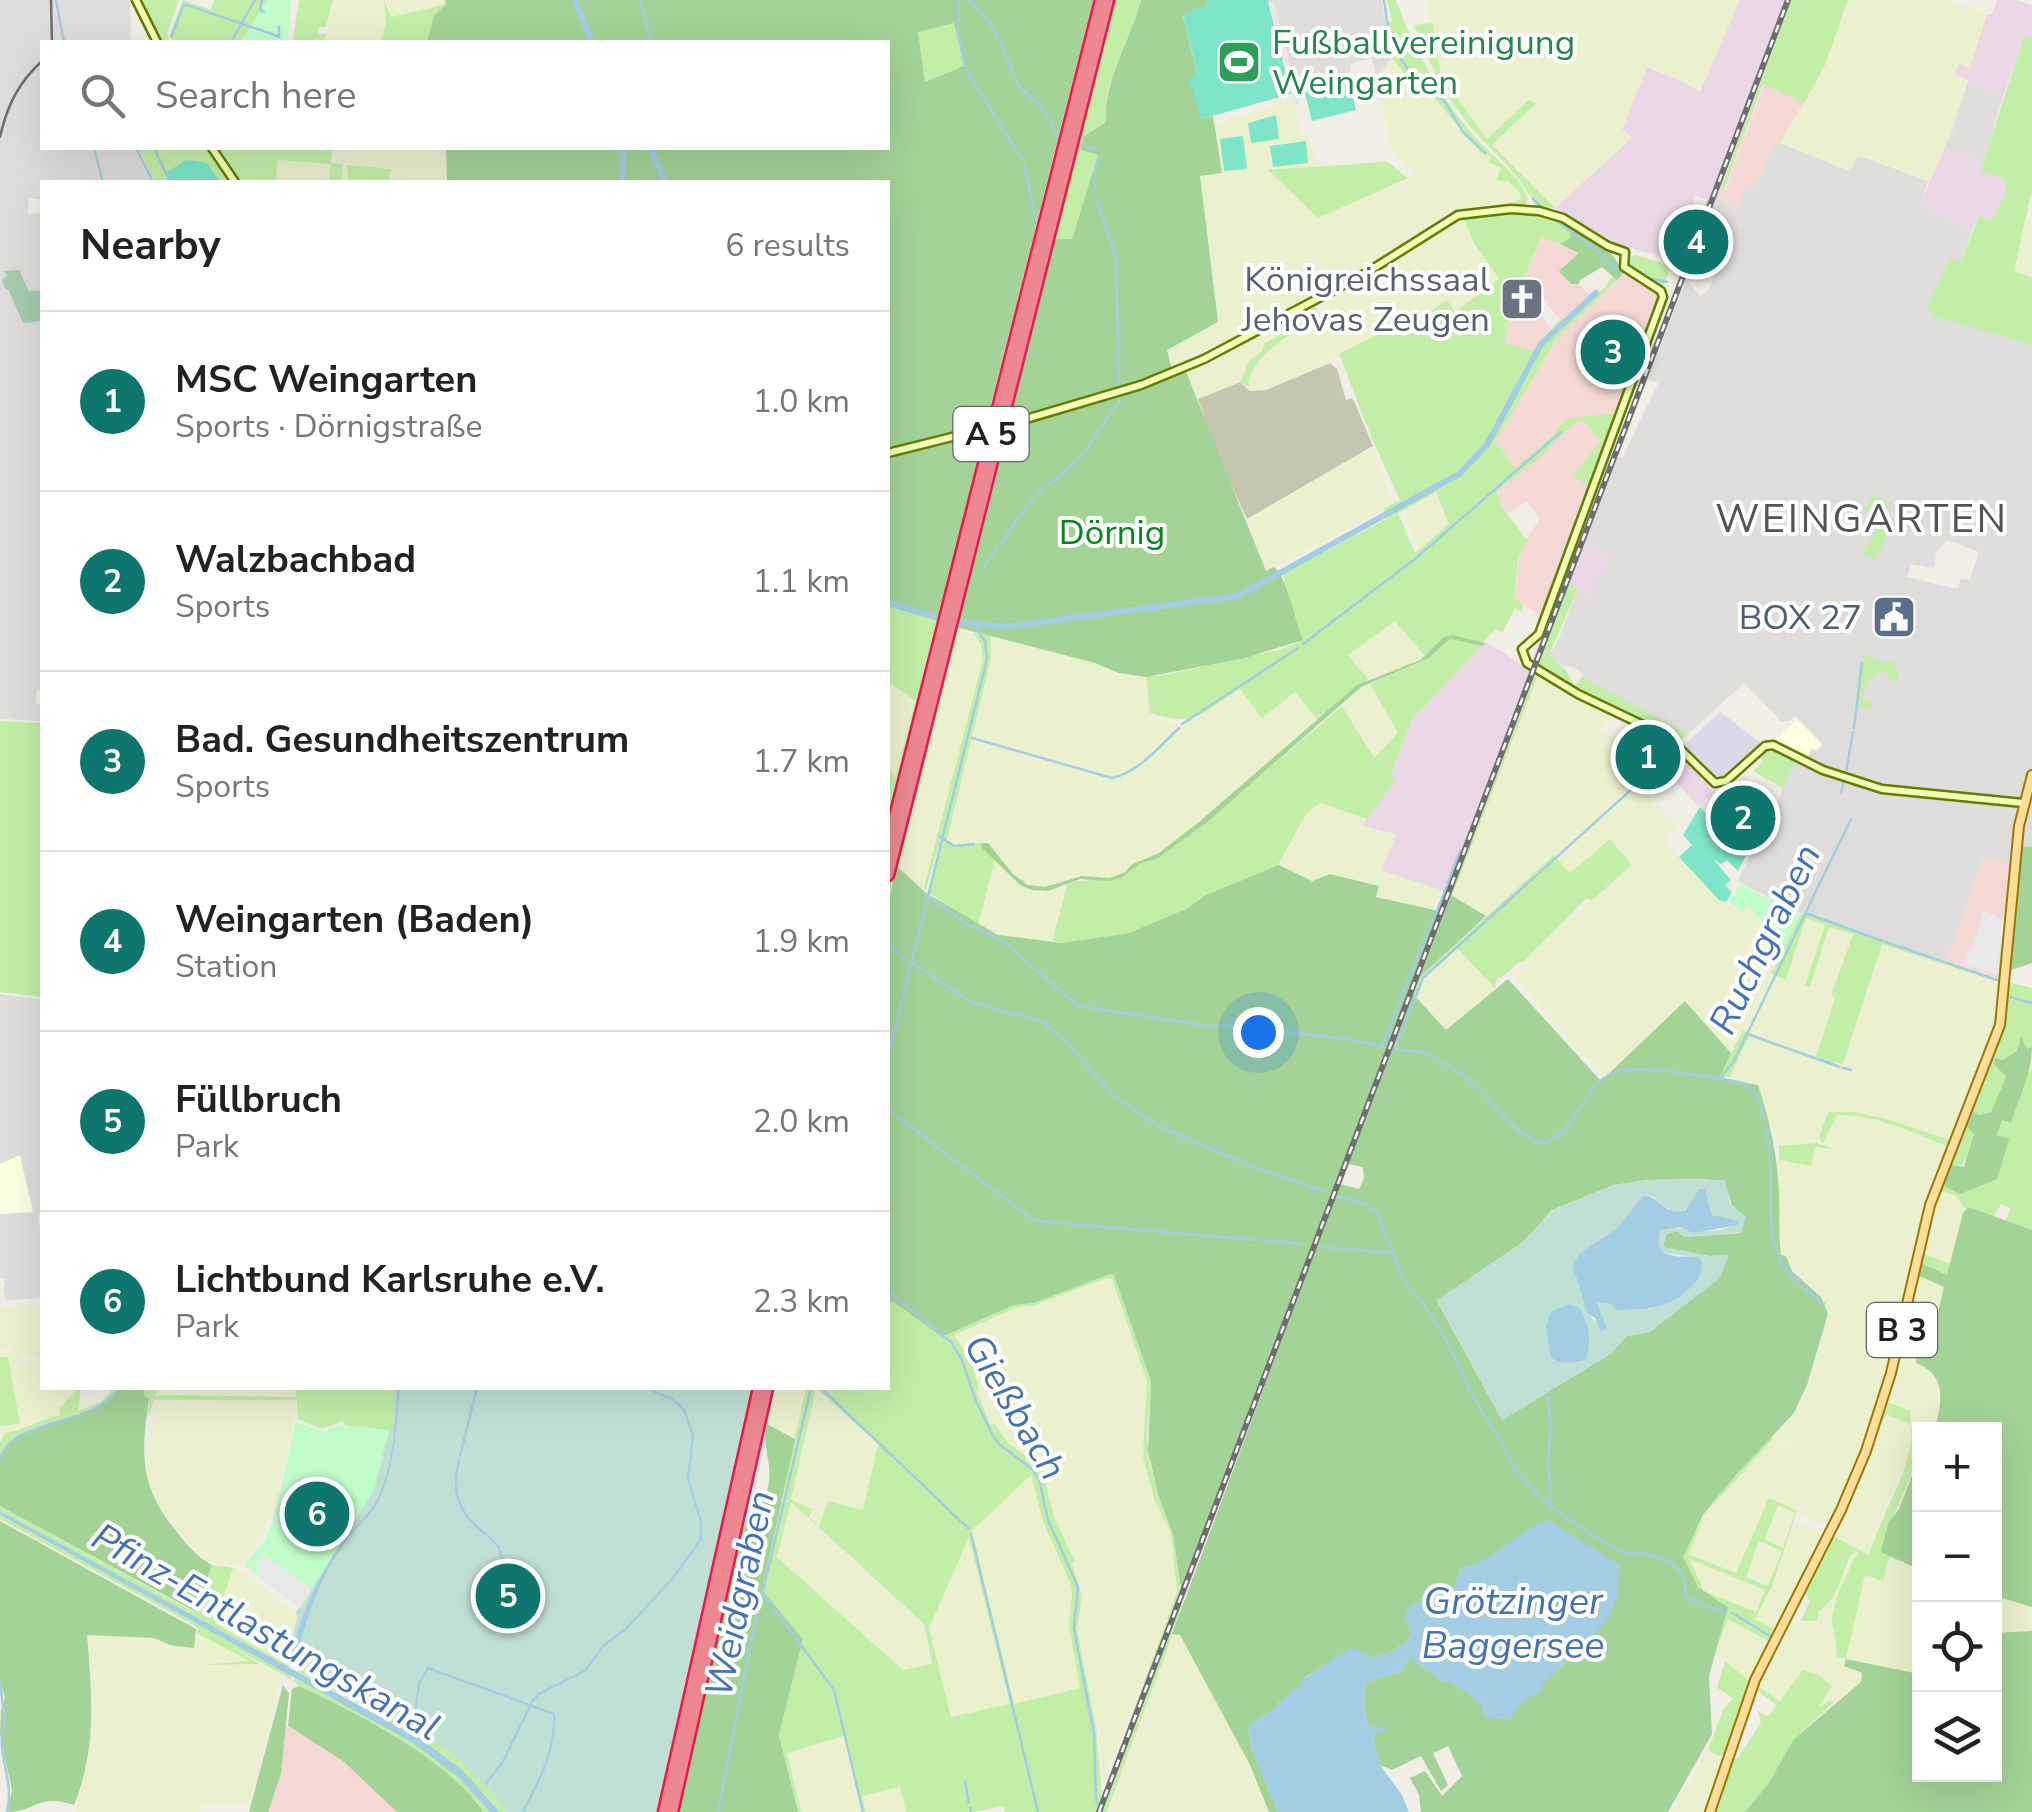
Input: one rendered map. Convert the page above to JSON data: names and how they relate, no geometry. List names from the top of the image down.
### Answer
{
  "streets": {
    "highway": ["A 5"],
    "main road": ["B 3"]
  },
  "districts": ["WEINGARTEN"],
  "water": [
    "Ruchgraben",
    "Gießbach",
    "Weidgraben",
    "Grötzinger Baggersee",
    "Pfinz-Entlastungskanal"
  ],
  "parks": ["Dörnig"],
  "places": {
    "sports": ["Fußballvereinigung Weingarten"],
    "church": ["Königreichssaal Jehovas Zeugen"],
    "public building": ["BOX 27"]
  },
  "page": {
    "search": "Search here",
    "heading": ["Nearby", "6 results"],
    "pins": [
      "4",
      "3",
      "1",
      "2",
      "6",
      "5"
    ],
    "list": [
      {
        "mark": "1",
        "name": "MSC Weingarten",
        "note": "Sports · Dörnigstraße",
        "value": "1.0 km"
      },
      {
        "mark": "2",
        "name": "Walzbachbad",
        "note": "Sports",
        "value": "1.1 km"
      },
      {
        "mark": "3",
        "name": "Bad. Gesundheitszentrum",
        "note": "Sports",
        "value": "1.7 km"
      },
      {
        "mark": "4",
        "name": "Weingarten (Baden)",
        "note": "Station",
        "value": "1.9 km"
      },
      {
        "mark": "5",
        "name": "Füllbruch",
        "note": "Park",
        "value": "2.0 km"
      },
      {
        "mark": "6",
        "name": "Lichtbund Karlsruhe e.V.",
        "note": "Park",
        "value": "2.3 km"
      }
    ],
    "map_buttons": ["+", "−"]
  }
}
